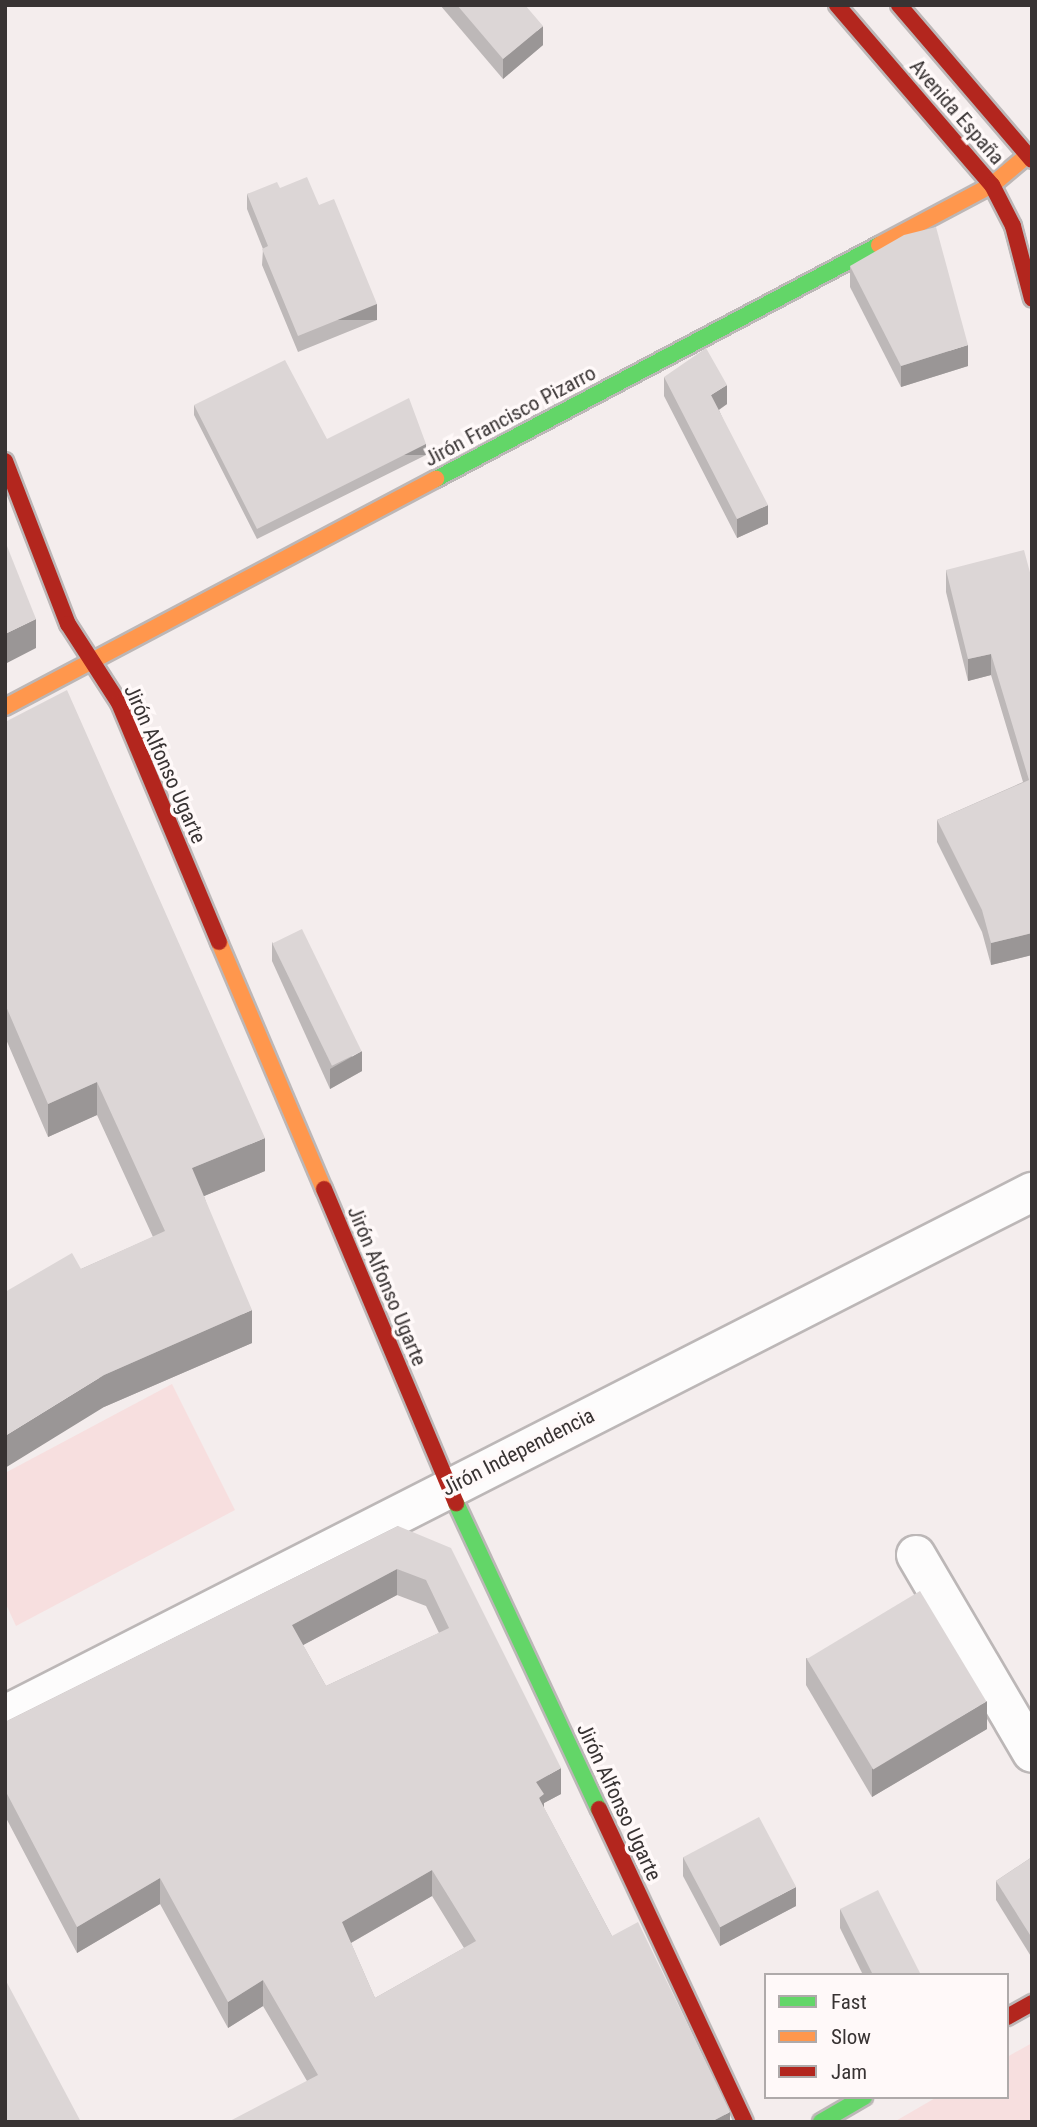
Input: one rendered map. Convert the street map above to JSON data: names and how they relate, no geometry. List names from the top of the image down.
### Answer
{
  "streets": {
    "street": [
      "Avenida España",
      "Jirón Francisco Pizarro",
      "Jirón Alfonso Ugarte",
      "Jirón Independencia"
    ]
  },
  "crossings": [
    ["Avenida España", "Jirón Francisco Pizarro"],
    ["Jirón Francisco Pizarro", "Jirón Alfonso Ugarte"],
    ["Jirón Alfonso Ugarte", "Jirón Independencia"]
  ],
  "legend": ["Fast", "Slow", "Jam"]
}
